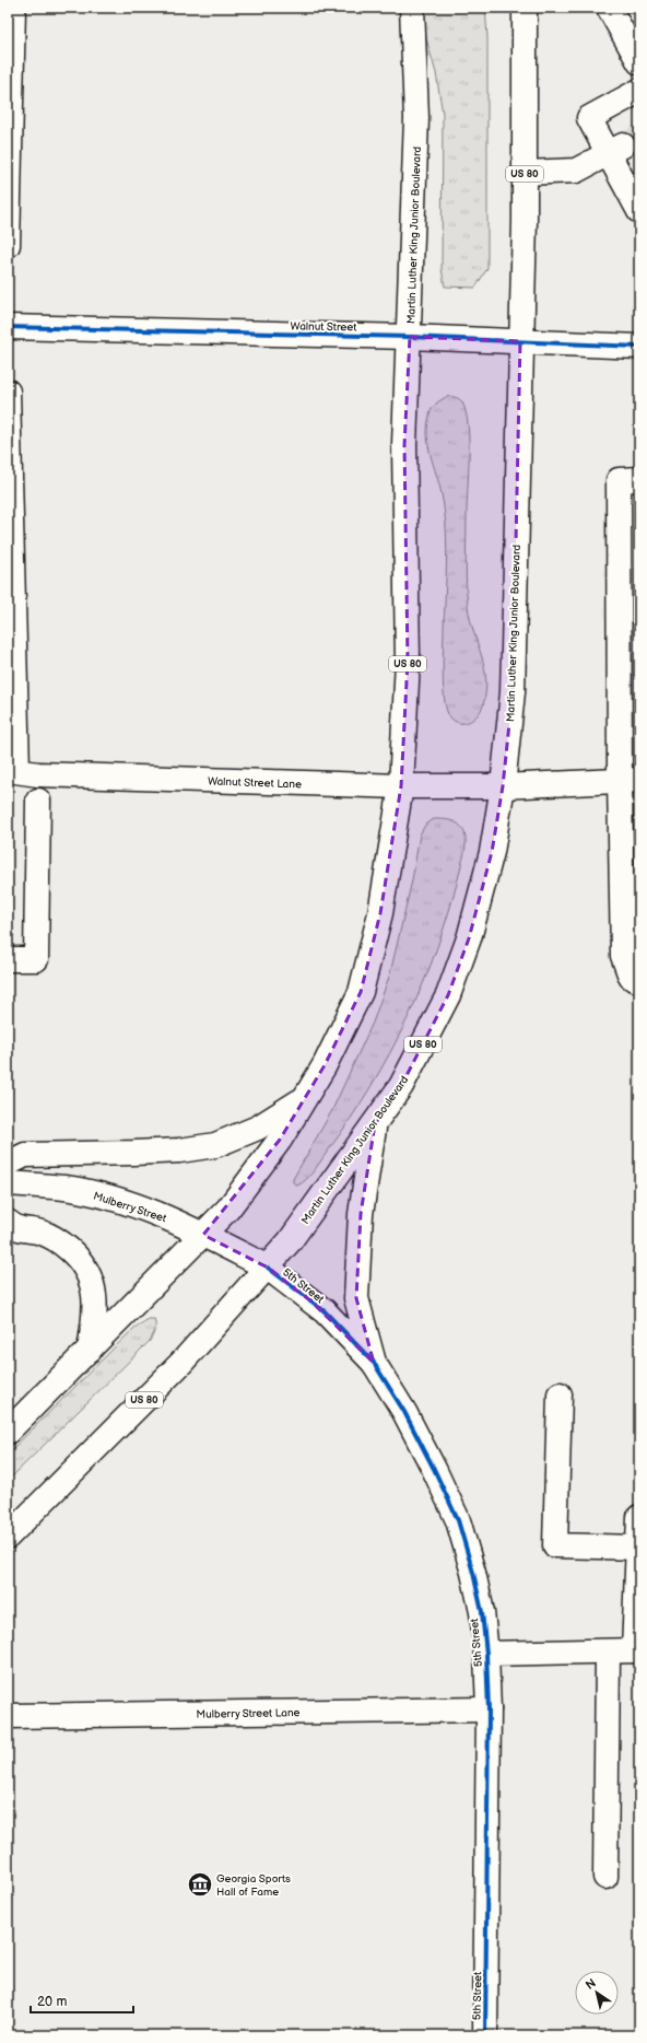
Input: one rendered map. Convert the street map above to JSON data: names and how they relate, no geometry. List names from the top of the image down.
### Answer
{
  "streets": {
    "main road": [
      "US 80",
      "Martin Luther King Junior Boulevard",
      "Walnut Street",
      "Walnut Street Lane",
      "Mulberry Street",
      "5th Street",
      "Mulberry Street Lane"
    ]
  },
  "crossings": [
    ["Martin Luther King Junior Boulevard", "Walnut Street"],
    ["Martin Luther King Junior Boulevard", "Walnut Street Lane"],
    ["Martin Luther King Junior Boulevard", "Mulberry Street"],
    ["Martin Luther King Junior Boulevard", "5th Street"],
    ["Mulberry Street", "5th Street"],
    ["5th Street", "Mulberry Street Lane"]
  ],
  "places": {
    "museum": ["Georgia Sports Hall of Fame"]
  },
  "scale_bar": "20 m",
  "north": "top left"
}
